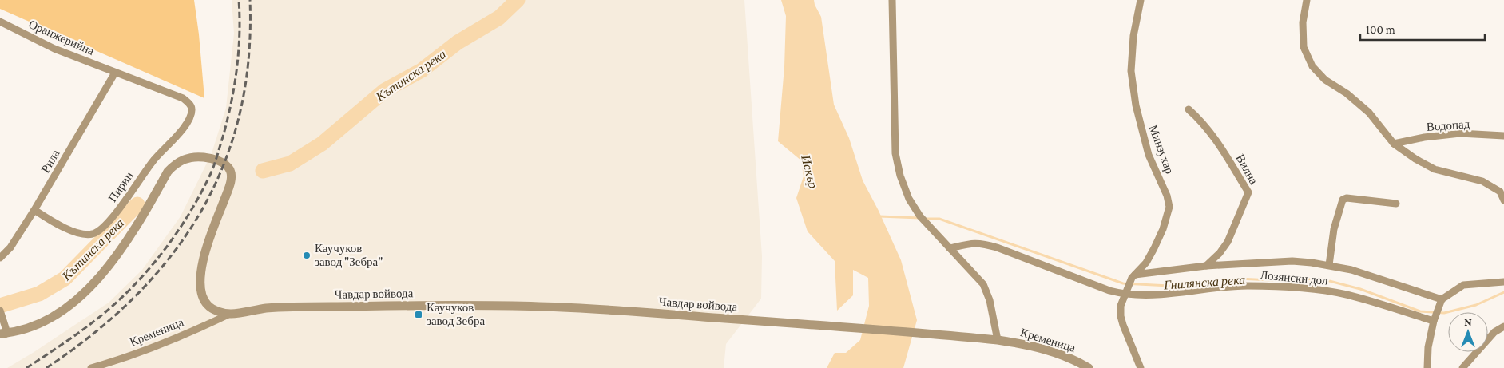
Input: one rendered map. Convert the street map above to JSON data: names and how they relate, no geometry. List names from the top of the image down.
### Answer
{
  "streets": {
    "street": [
      "Оранжерийна",
      "Водопад",
      "Минзухар",
      "Рила",
      "Вилна",
      "Пирин",
      "Лозянски дол",
      "Чавдар войвода",
      "Кременица"
    ]
  },
  "crossings": [
    ["Оранжерийна", "Рила"],
    ["Оранжерийна", "Пирин"],
    ["Минзухар", "Лозянски дол"],
    ["Рила", "Пирин"],
    ["Вилна", "Лозянски дол"],
    ["Чавдар войвода", "Кременица"]
  ],
  "water": ["Кътинска река", "Искър", "Гнилянска река"],
  "places": {
    "other": ["Каучуков завод \"Зебра\""],
    "transit": ["Каучуков завод Зебра"]
  },
  "scale_bar": "100 m",
  "north": "top"
}
